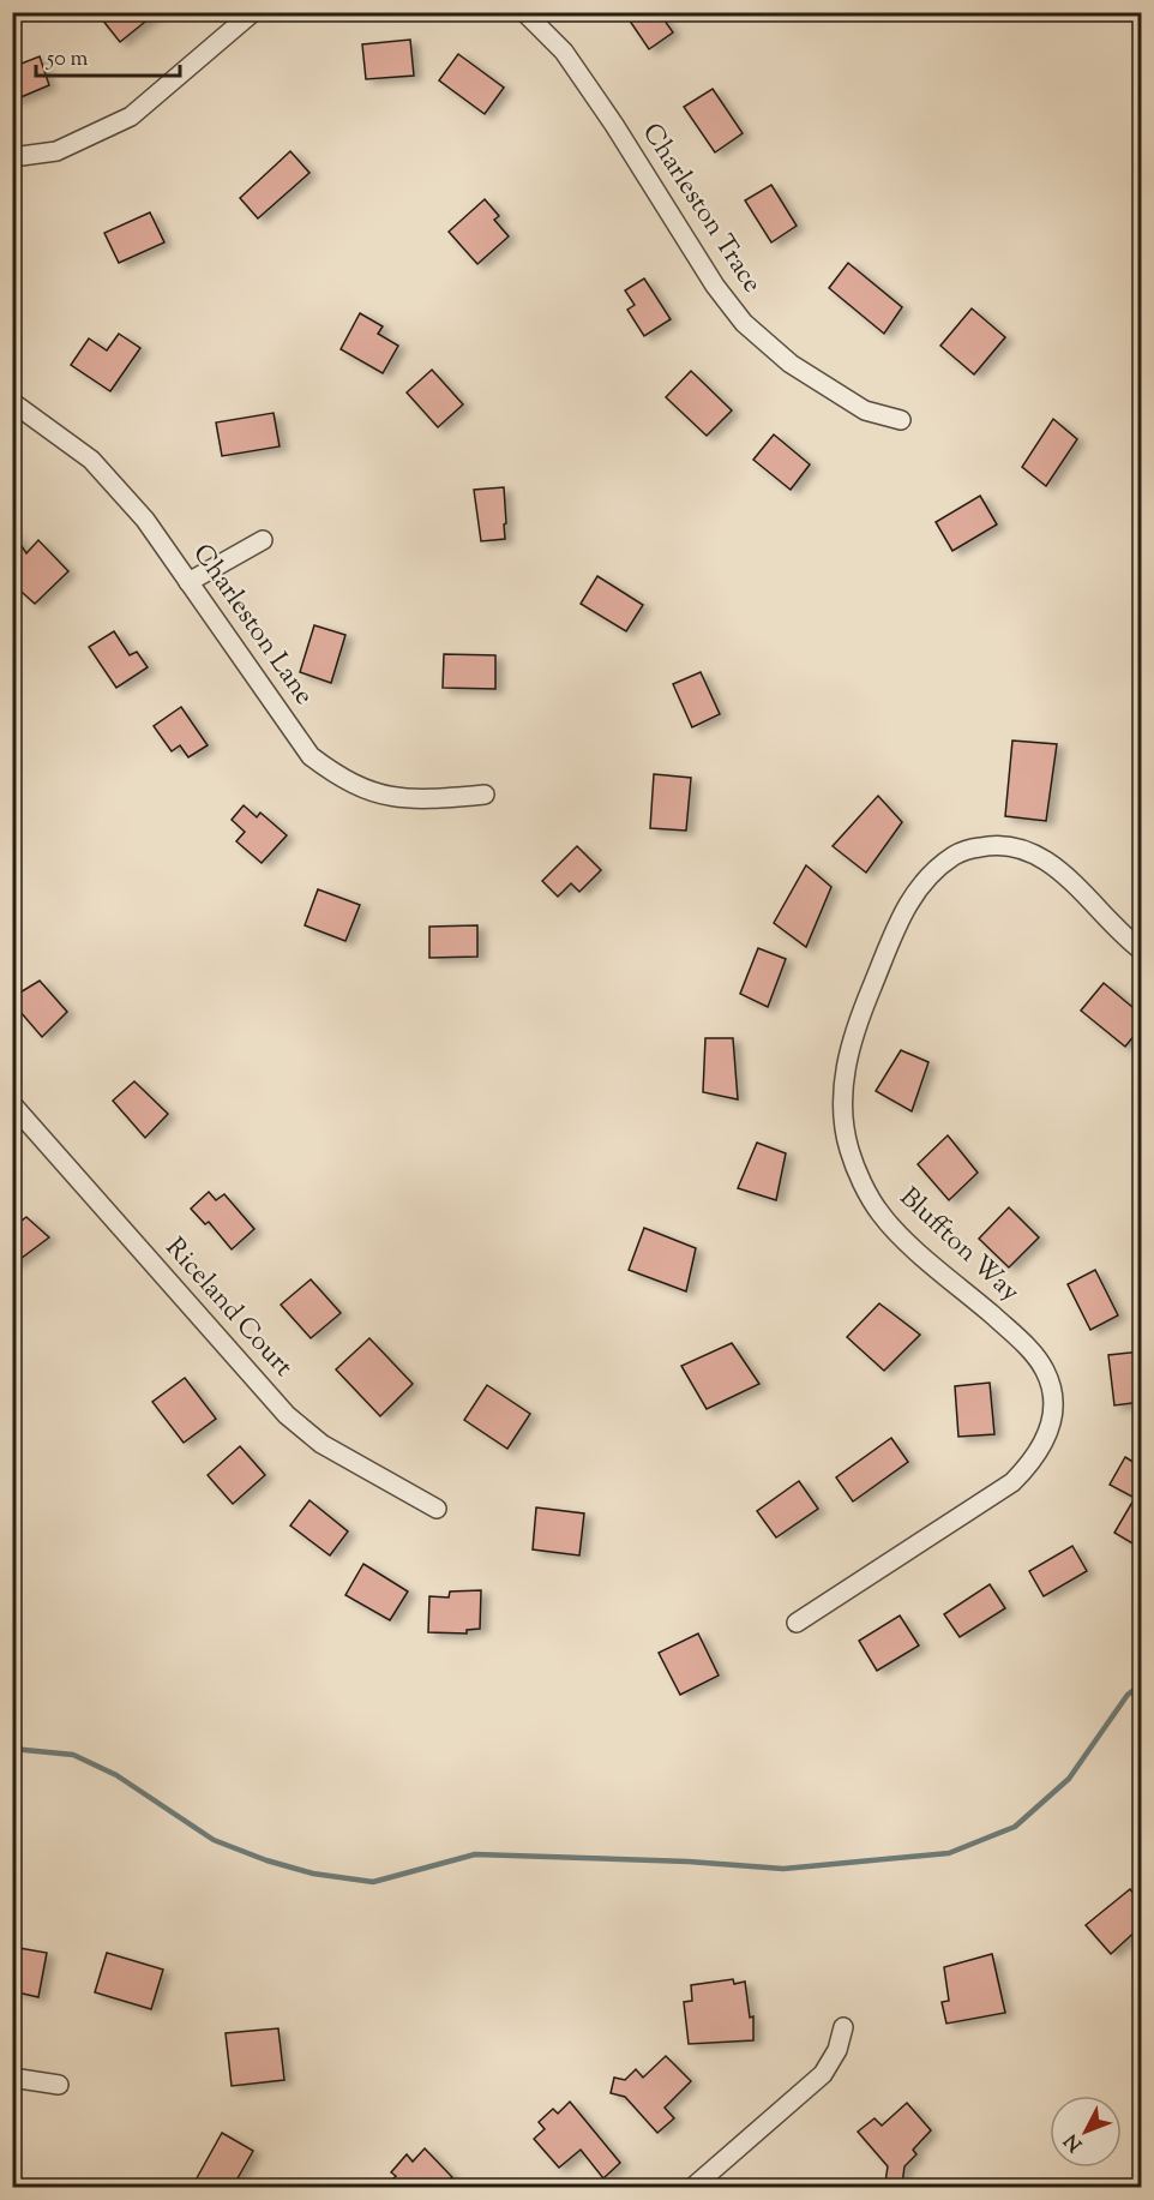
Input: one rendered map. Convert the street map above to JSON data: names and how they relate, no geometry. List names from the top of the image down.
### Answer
{
  "streets": {
    "street": [
      "Charleston Trace",
      "Charleston Lane",
      "Bluffton Way",
      "Riceland Court"
    ]
  },
  "scale_bar": "50 m",
  "north": "bottom left"
}
